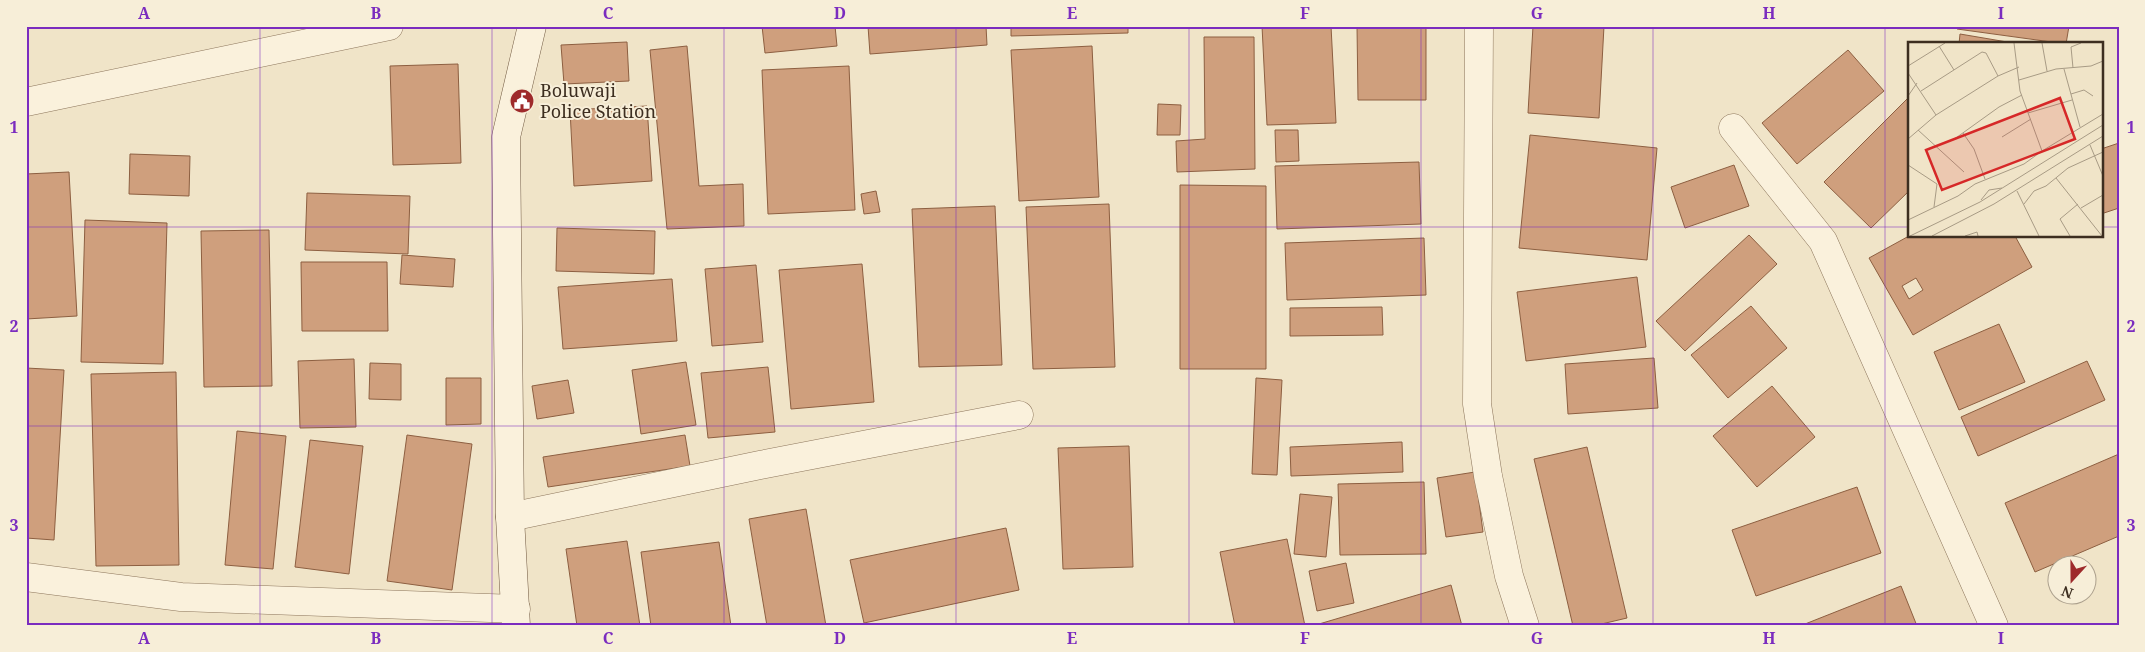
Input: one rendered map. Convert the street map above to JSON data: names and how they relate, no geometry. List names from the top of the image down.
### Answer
{
  "places": {
    "public building": ["Boluwaji Police Station"]
  },
  "north": "bottom",
  "grid": {
    "columns": [
      "A",
      "B",
      "C",
      "D",
      "E",
      "F",
      "G",
      "H",
      "I"
    ],
    "rows": ["1", "2", "3"]
  }
}
